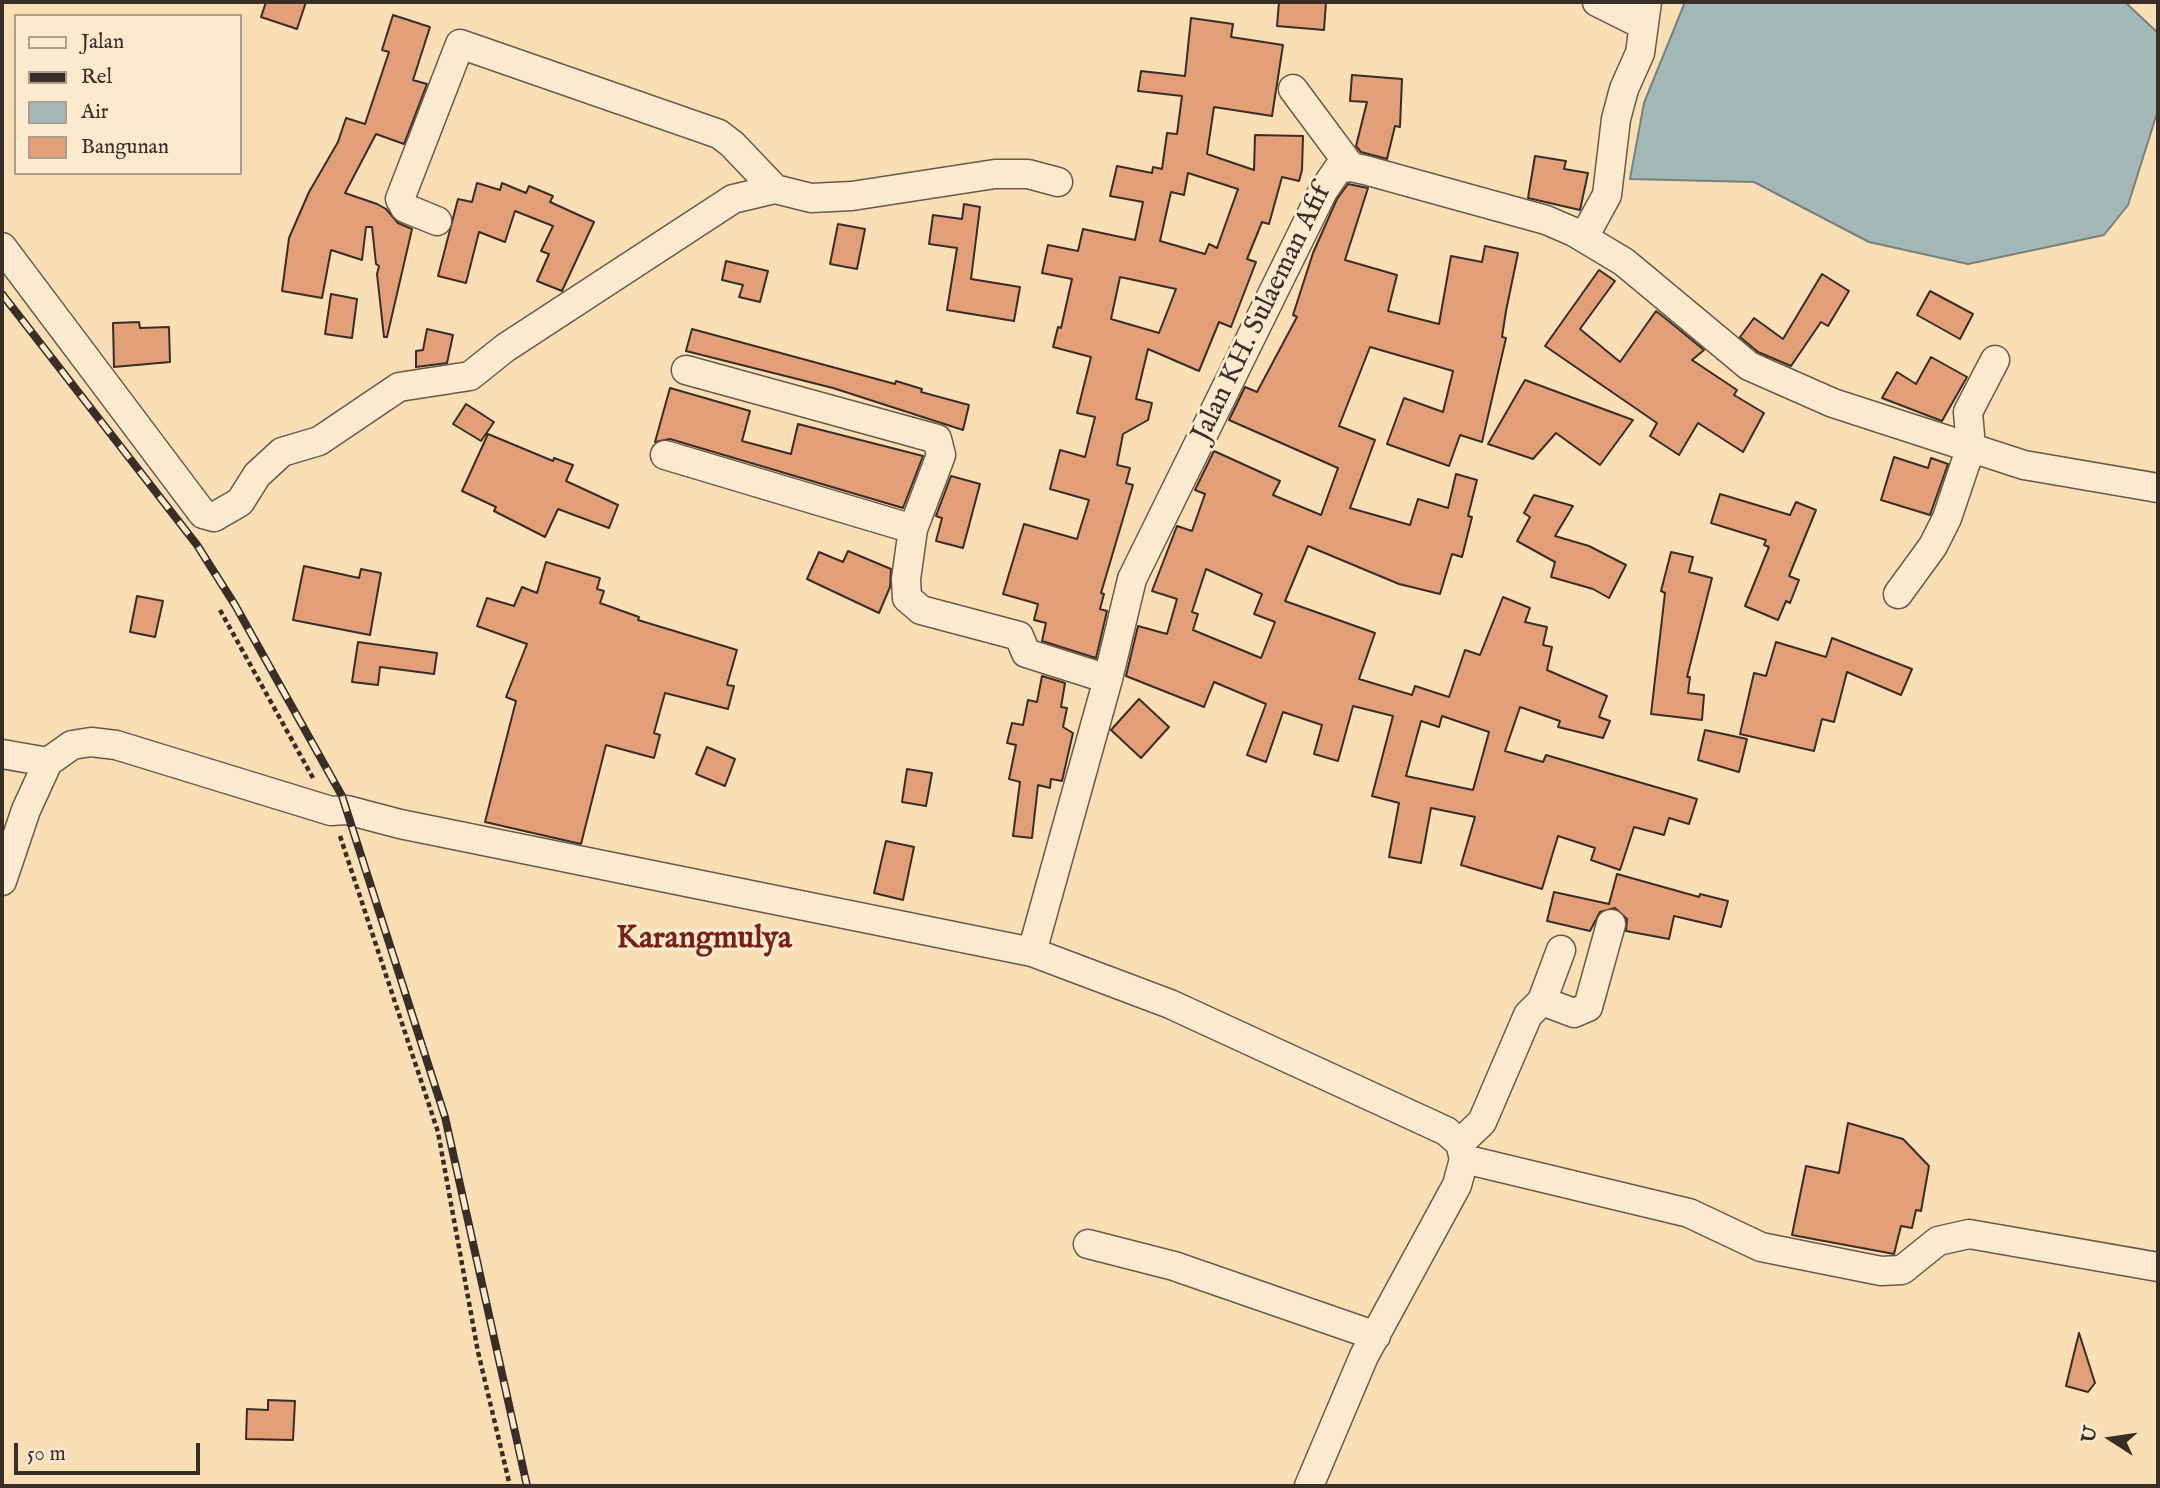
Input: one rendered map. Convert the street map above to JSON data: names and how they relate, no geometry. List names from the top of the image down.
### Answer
{
  "streets": {
    "street": ["Jalan KH. Sulaeman Afif"]
  },
  "districts": ["Karangmulya"],
  "legend": [
    "Jalan",
    "Rel",
    "Air",
    "Bangunan"
  ],
  "scale_bar": "50 m",
  "north": "left"
}
